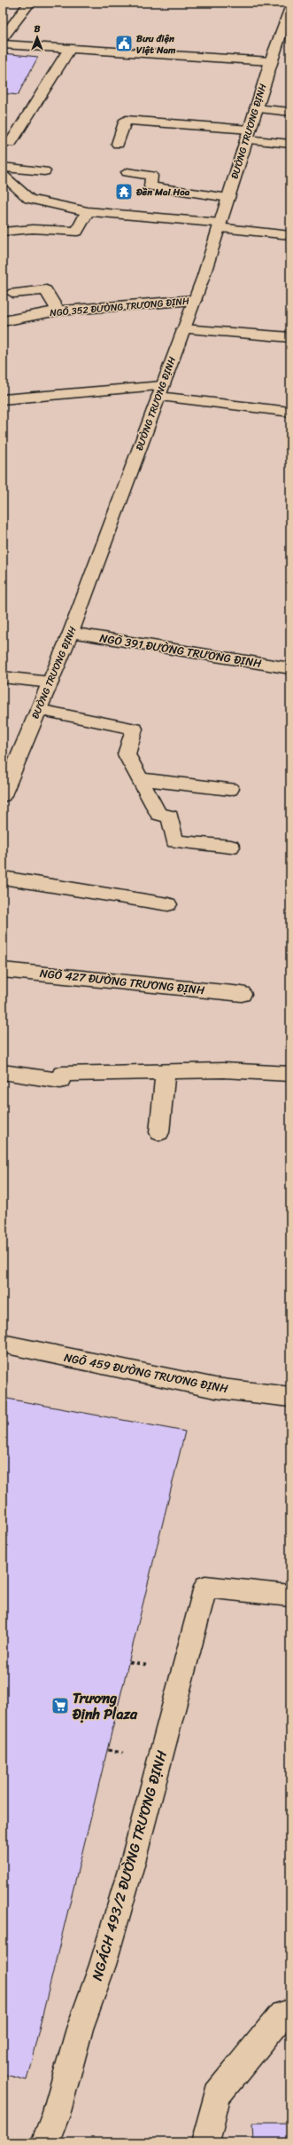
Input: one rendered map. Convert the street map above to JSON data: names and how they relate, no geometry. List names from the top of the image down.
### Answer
{
  "streets": {
    "main road": [
      "ĐƯỜNG TRƯƠNG ĐỊNH",
      "NGÕ 352 ĐƯỜNG TRƯƠNG ĐỊNH",
      "NGÕ 391 ĐƯỜNG TRƯƠNG ĐỊNH",
      "NGÕ 427 ĐƯỜNG TRƯƠNG ĐỊNH",
      "NGÕ 459 ĐƯỜNG TRƯƠNG ĐỊNH",
      "NGÁCH 493/2 ĐƯỜNG TRƯƠNG ĐỊNH"
    ]
  },
  "crossings": [
    ["ĐƯỜNG TRƯƠNG ĐỊNH", "NGÕ 352 ĐƯỜNG TRƯƠNG ĐỊNH"],
    ["ĐƯỜNG TRƯƠNG ĐỊNH", "NGÕ 391 ĐƯỜNG TRƯƠNG ĐỊNH"]
  ],
  "places": {
    "public building": ["Bưu điện Việt Nam"],
    "temple": ["Đền Mai Hoa"],
    "supermarket": ["Trương Định Plaza"]
  },
  "north": "top"
}
